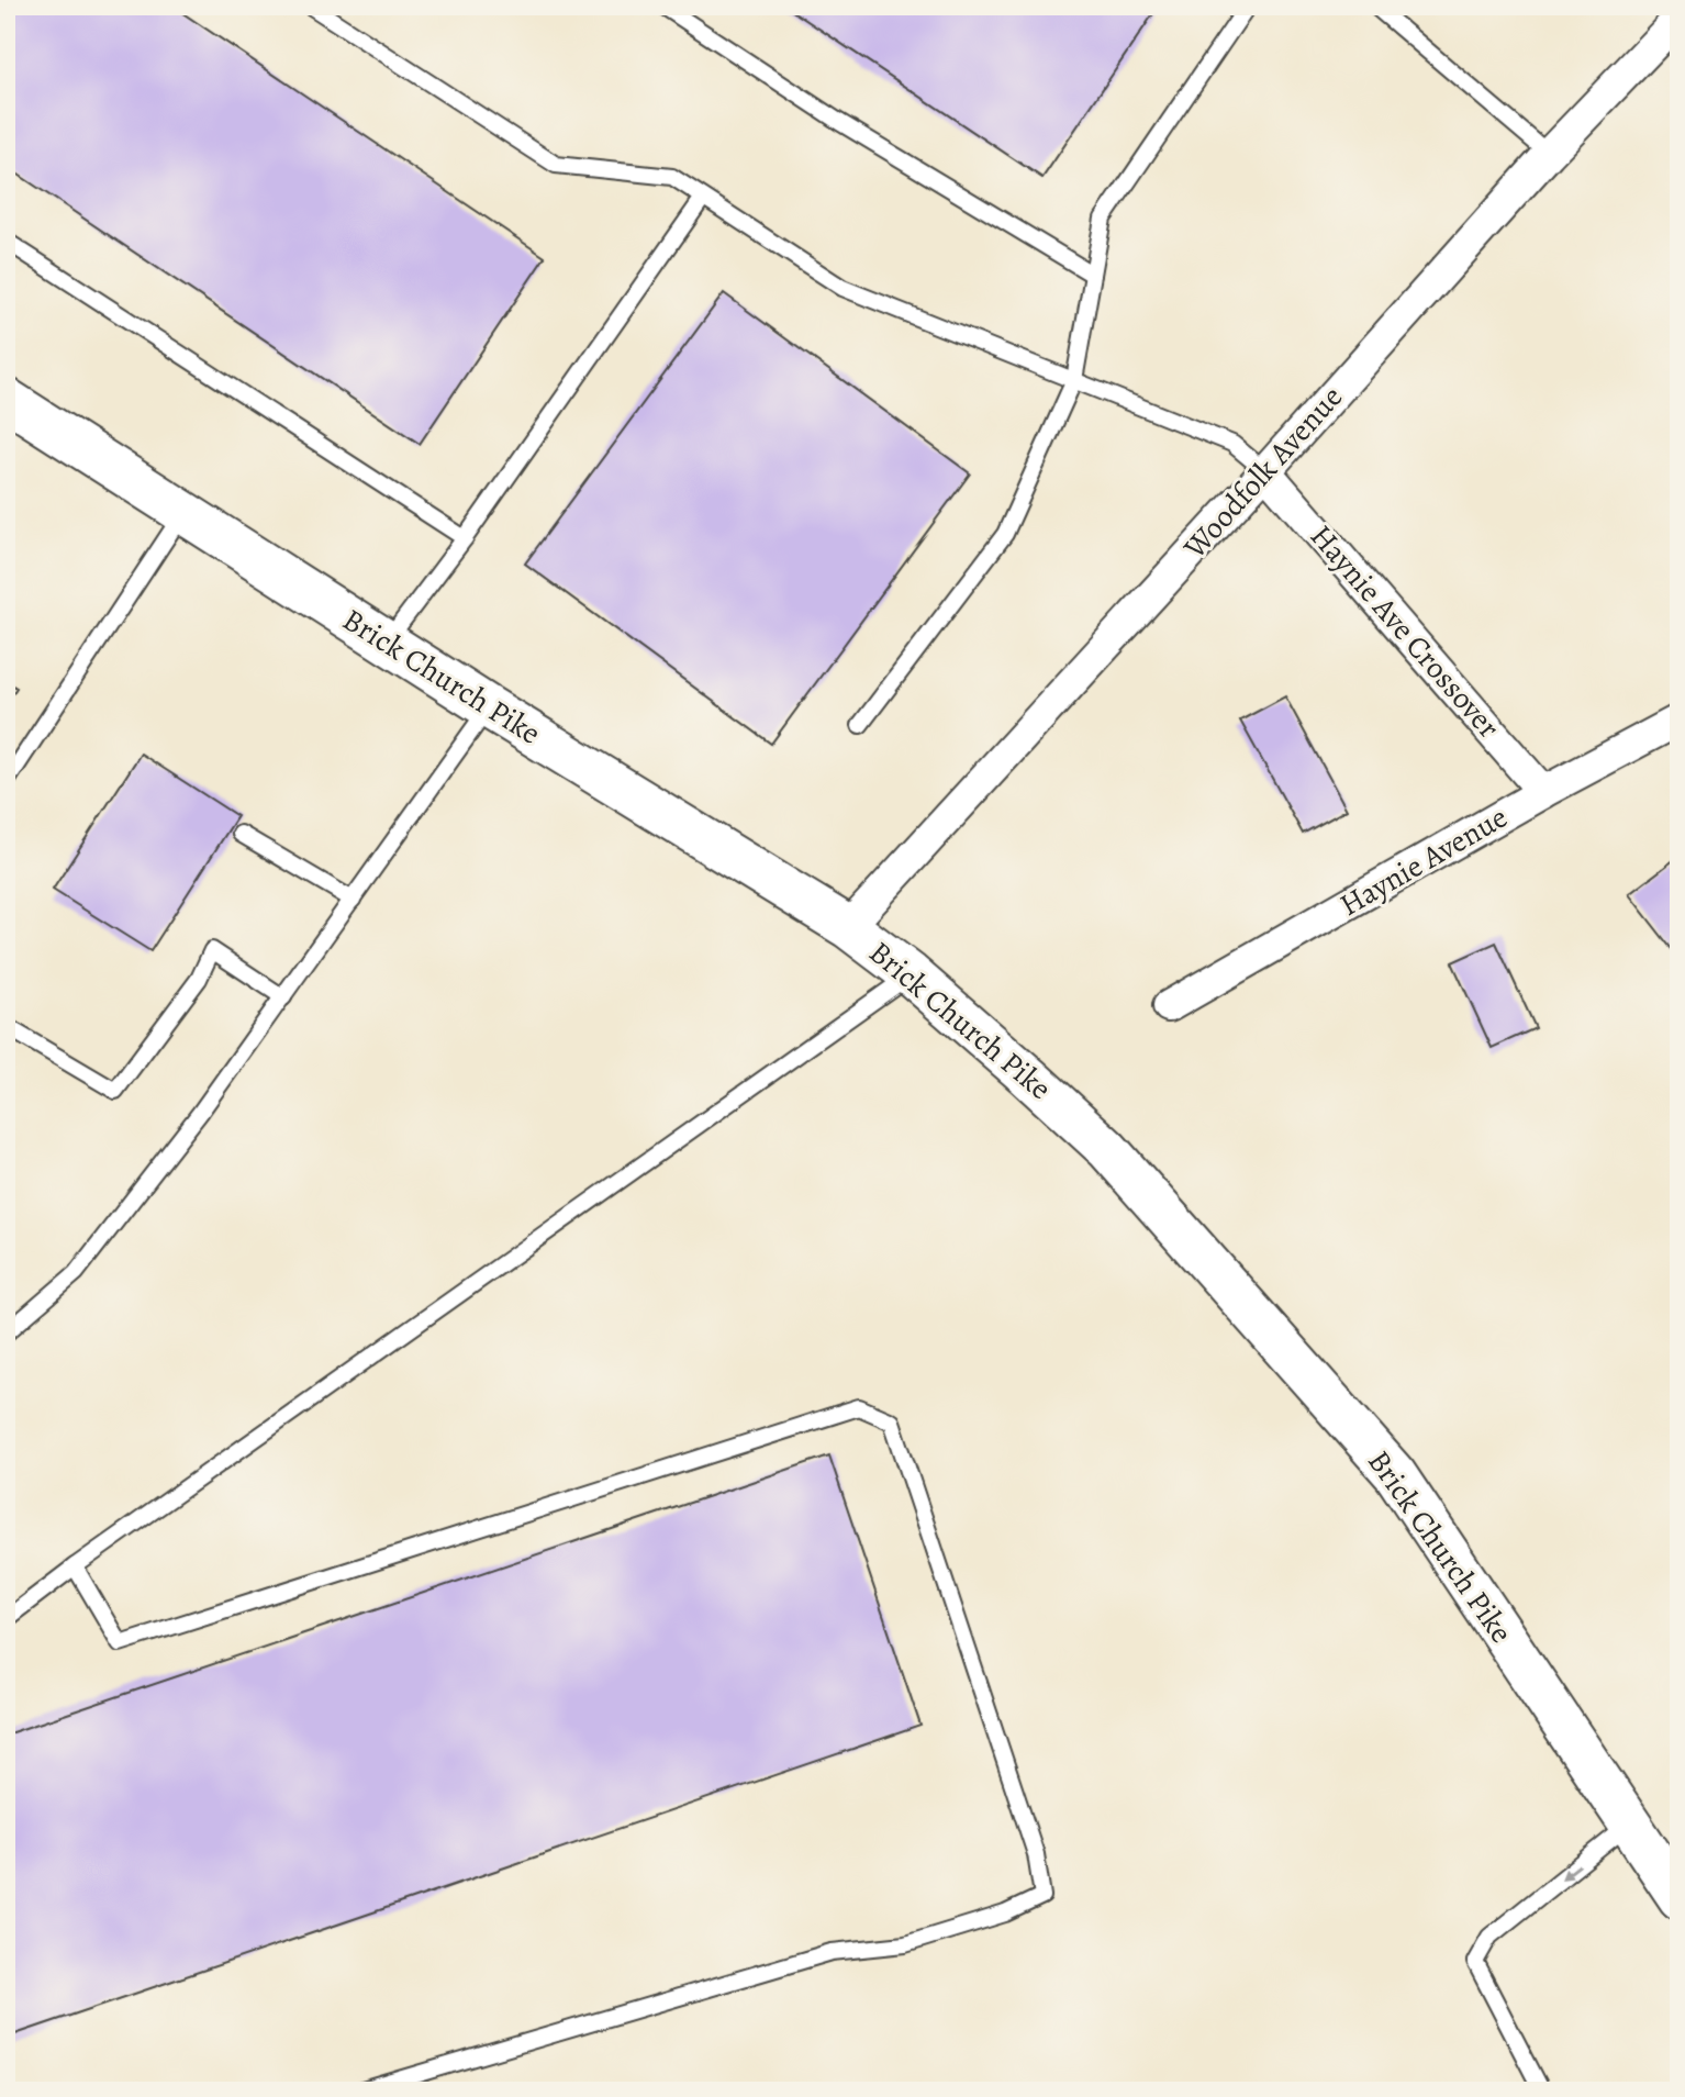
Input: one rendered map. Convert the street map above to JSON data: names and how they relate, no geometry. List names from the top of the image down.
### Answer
{
  "streets": {
    "main road": ["Brick Church Pike"],
    "street": ["Woodfolk Avenue", "Haynie Ave Crossover", "Haynie Avenue"]
  },
  "crossings": [
    ["Woodfolk Avenue", "Haynie Ave Crossover"],
    ["Woodfolk Avenue", "Brick Church Pike"],
    ["Haynie Ave Crossover", "Haynie Avenue"]
  ]
}
